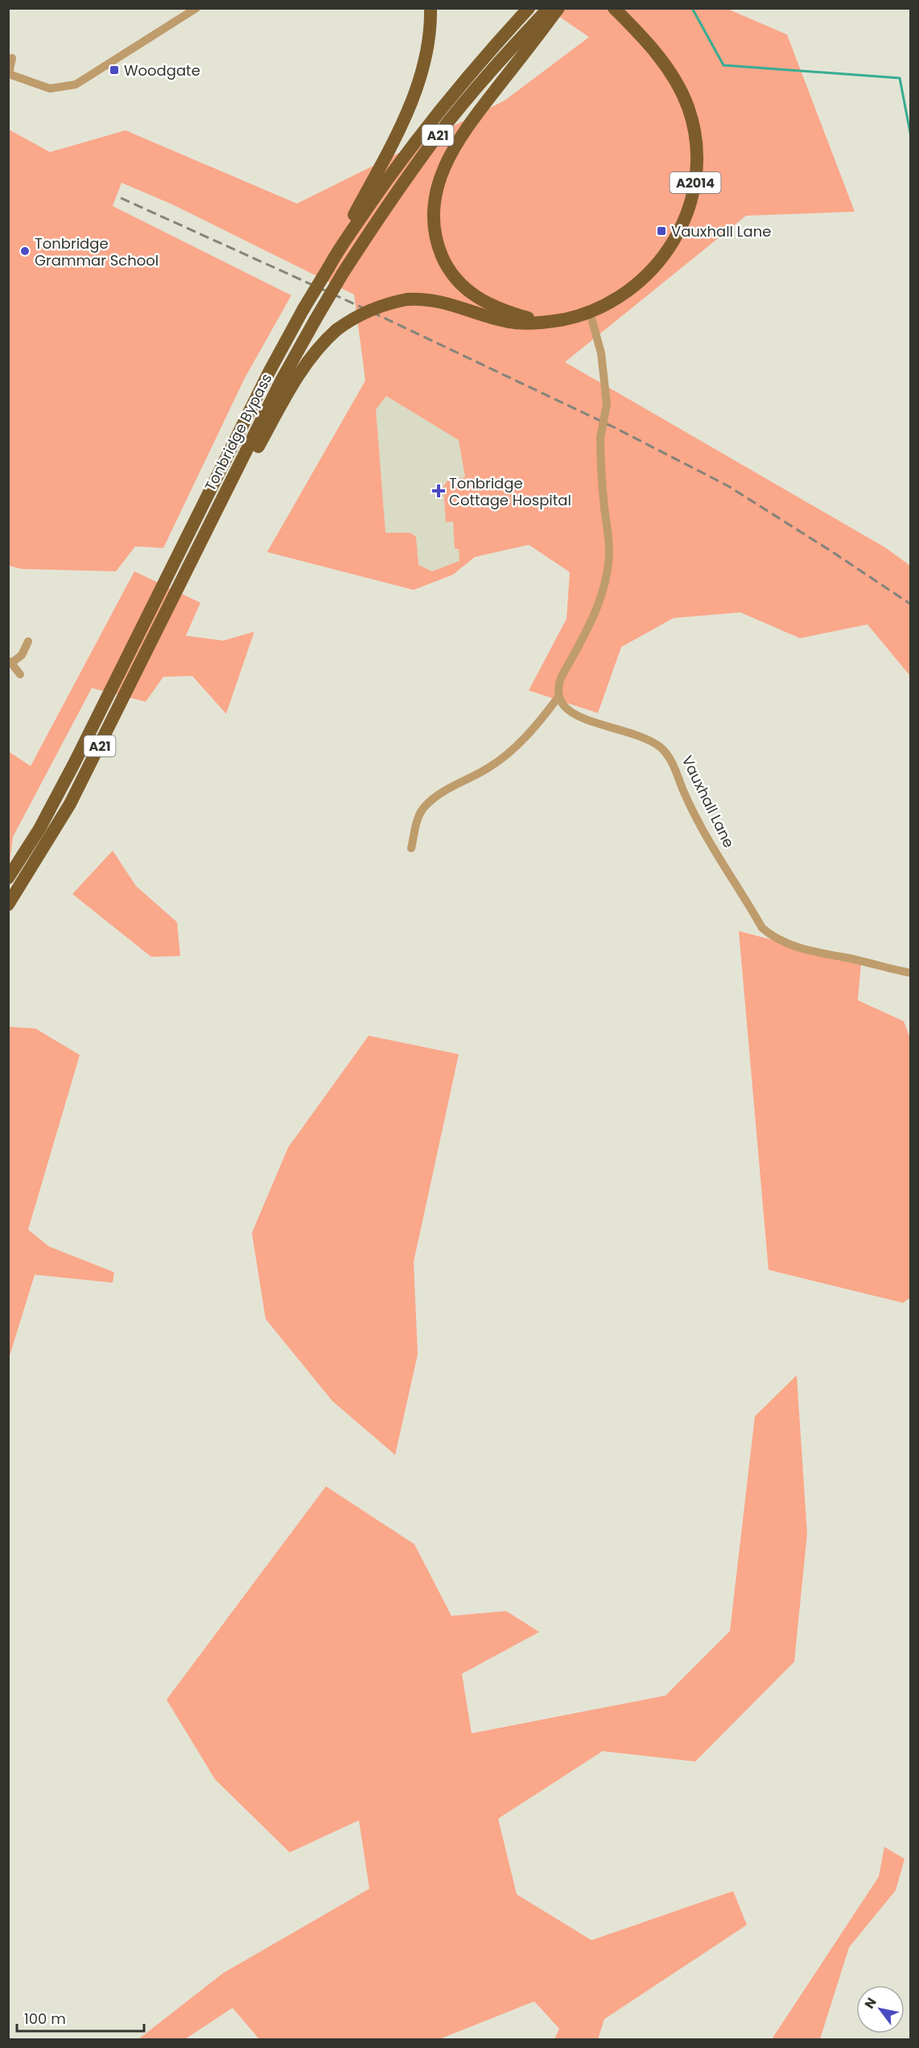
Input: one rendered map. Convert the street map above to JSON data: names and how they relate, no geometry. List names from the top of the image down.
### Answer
{
  "streets": {
    "highway": ["A21", "A2014", "Tonbridge Bypass"],
    "street": ["Vauxhall Lane"]
  },
  "places": {
    "transit": ["Woodgate", "Vauxhall Lane"],
    "other": ["Tonbridge Grammar School"],
    "health": ["Tonbridge Cottage Hospital"]
  },
  "scale_bar": "100 m",
  "north": "top left"
}
